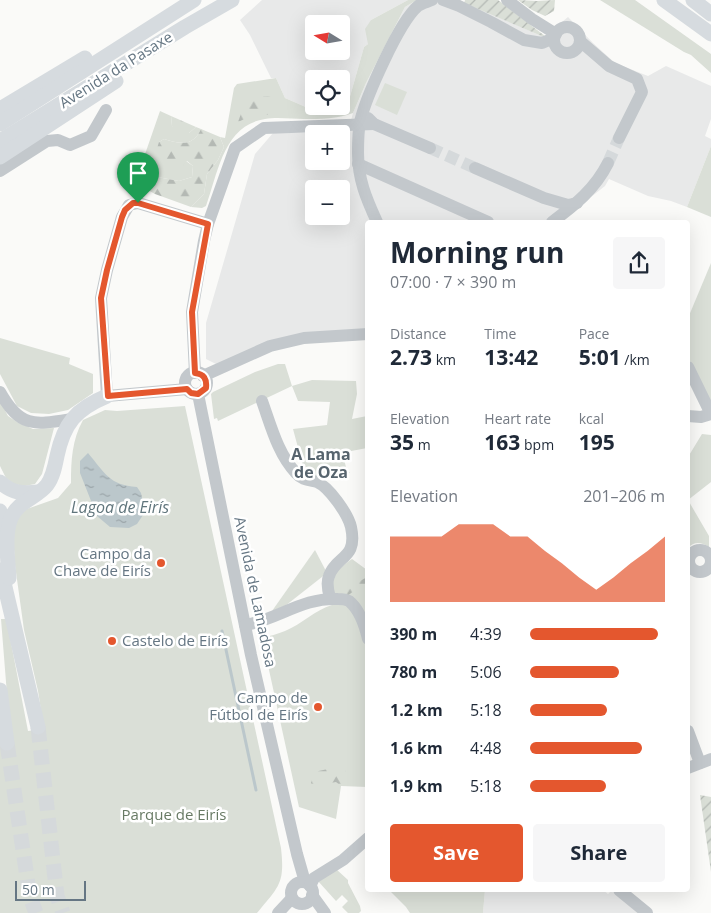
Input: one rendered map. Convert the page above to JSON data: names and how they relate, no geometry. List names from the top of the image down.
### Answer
{
  "streets": {
    "main road": ["Avenida da Pasaxe"],
    "street": ["Avenida de Lamadosa"]
  },
  "districts": ["A Lama de Oza"],
  "water": ["Lagoa de Eirís"],
  "parks": ["Parque de Eirís"],
  "places": ["Campo da Chave de Eirís", "Castelo de Eirís", "Campo de Fútbol de Eirís"],
  "scale_bar": "50 m",
  "north": "left",
  "page": {
    "map_buttons": ["+", "−"],
    "heading": ["Morning run", "07:00 · 7 × 390 m"],
    "stats": [
      ["Distance", "2.73 km"],
      ["Time", "13:42"],
      ["Pace", "5:01 /km"],
      ["Elevation", "35 m"],
      ["Heart rate", "163 bpm"],
      ["kcal", "195"]
    ],
    "chart": ["Elevation", "201–206 m"],
    "list": [
      {
        "name": "390 m",
        "note": "4:39"
      },
      {
        "name": "780 m",
        "note": "5:06"
      },
      {
        "name": "1.2 km",
        "note": "5:18"
      },
      {
        "name": "1.6 km",
        "note": "4:48"
      },
      {
        "name": "1.9 km",
        "note": "5:18"
      }
    ],
    "buttons": ["Save", "Share"],
    "scale": "50 m"
  }
}
